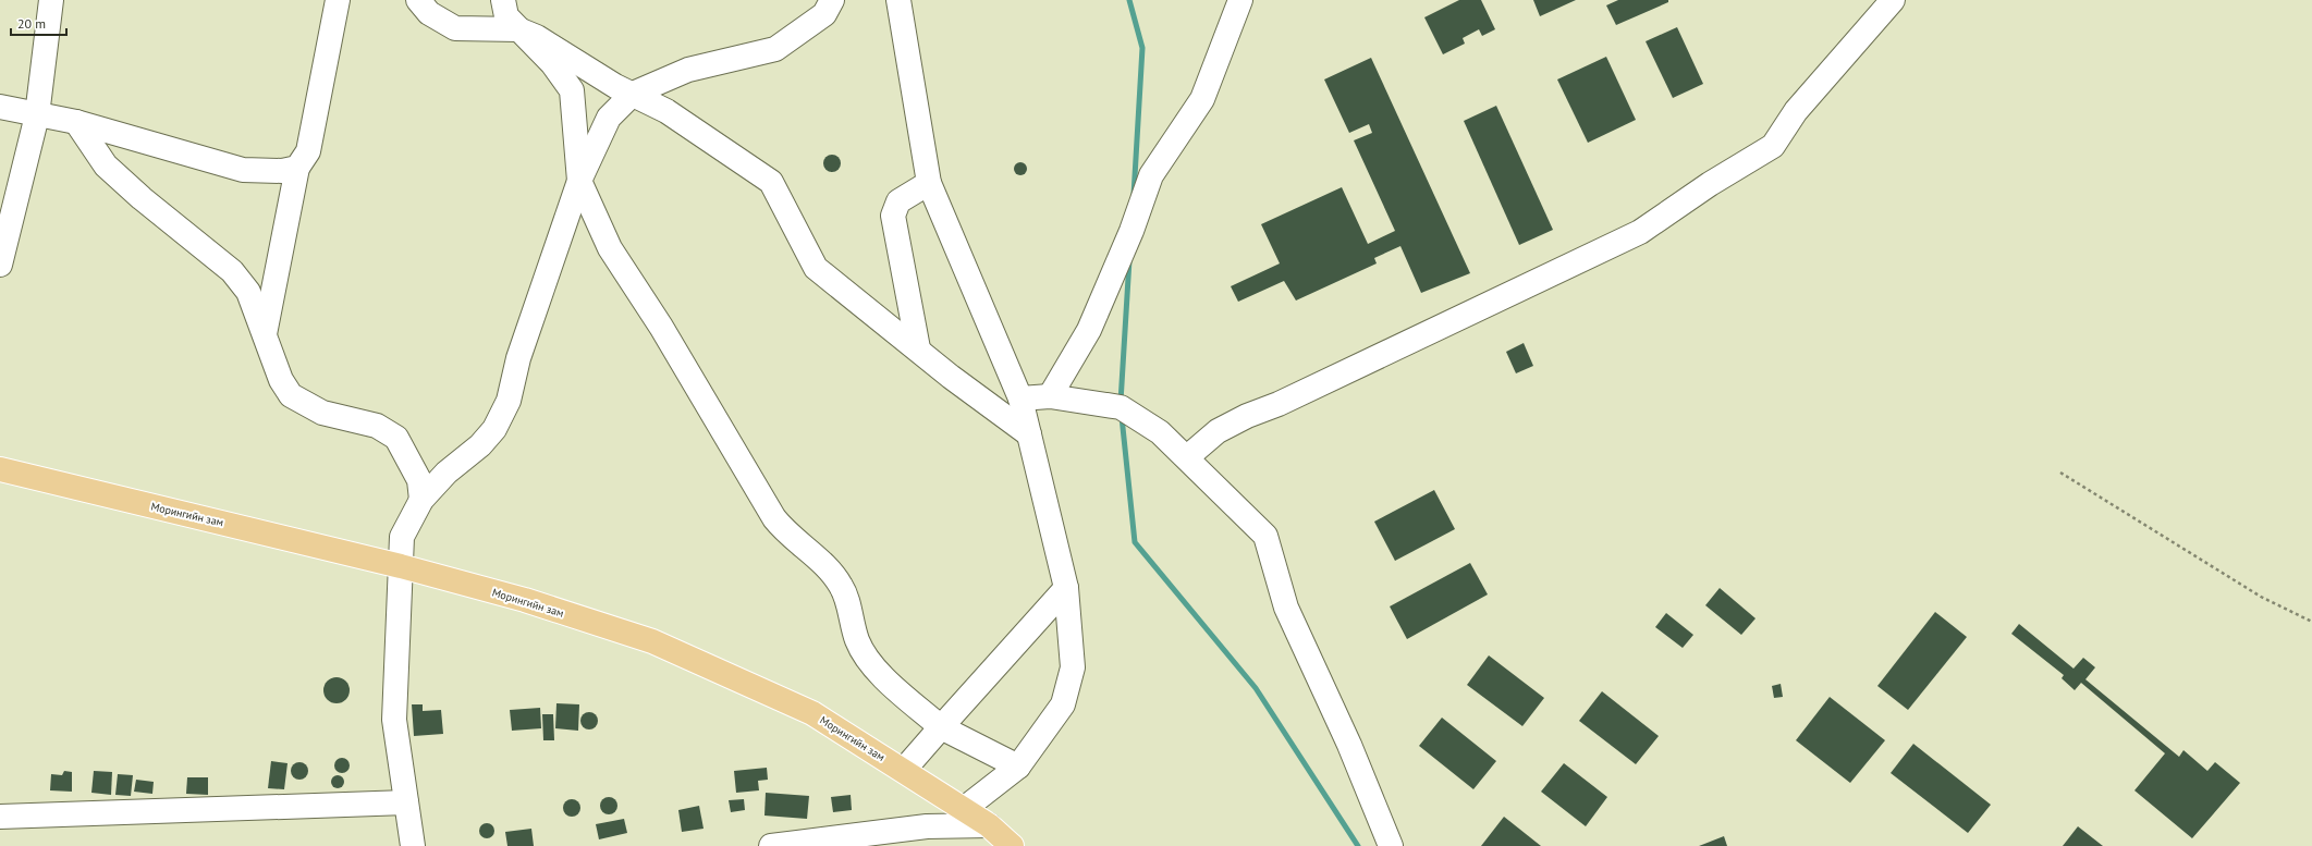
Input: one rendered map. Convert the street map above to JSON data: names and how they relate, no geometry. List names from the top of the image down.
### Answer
{
  "streets": {
    "main road": ["Морингийн зам"]
  },
  "scale_bar": "20 m"
}
